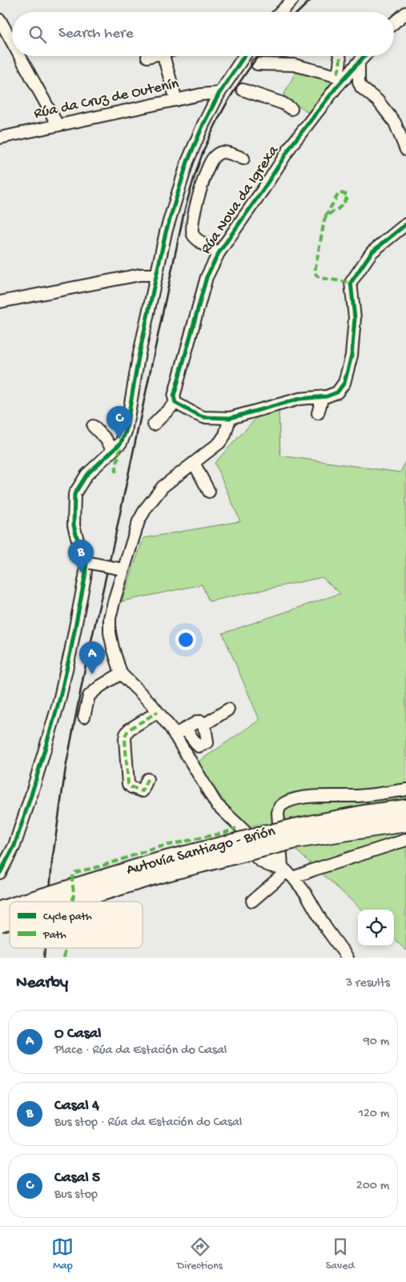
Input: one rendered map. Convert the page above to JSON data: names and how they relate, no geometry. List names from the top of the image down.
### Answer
{
  "streets": {
    "highway": ["Autovía Santiago - Brión"],
    "street": ["Rúa da Cruz de Outenín", "Rúa Nova da Igrexa"]
  },
  "legend": ["Cycle path", "Path"],
  "page": {
    "search": "Search here",
    "pins": ["C", "B", "A"],
    "heading": ["Nearby", "3 results"],
    "list": [
      {
        "mark": "A",
        "name": "O Casal",
        "note": "Place · Rúa da Estación do Casal",
        "value": "90 m"
      },
      {
        "mark": "B",
        "name": "Casal 4",
        "note": "Bus stop · Rúa da Estación do Casal",
        "value": "120 m"
      },
      {
        "mark": "C",
        "name": "Casal 5",
        "note": "Bus stop",
        "value": "200 m"
      }
    ],
    "nav": ["Map", "Directions", "Saved"]
  }
}
